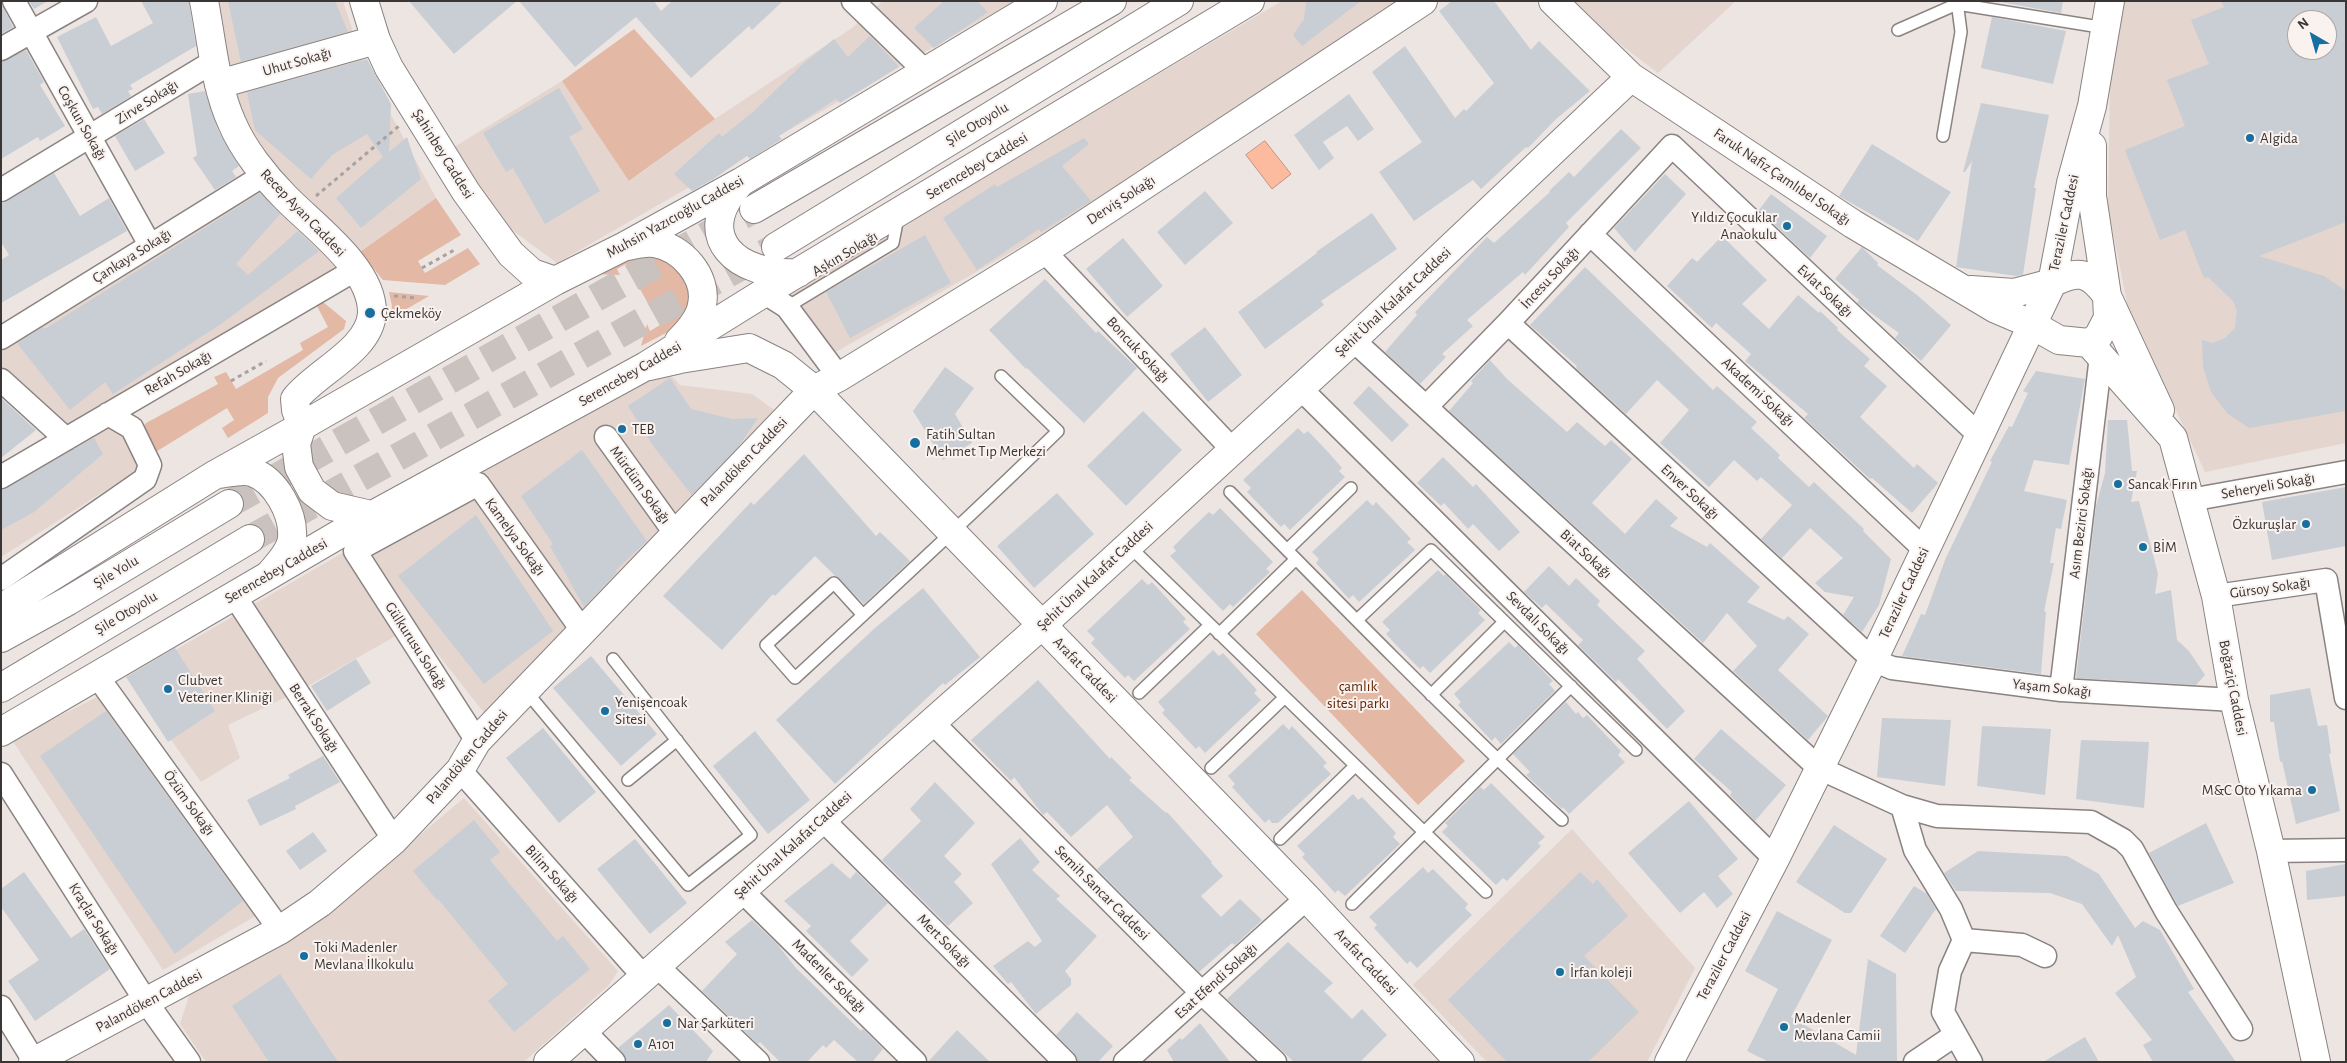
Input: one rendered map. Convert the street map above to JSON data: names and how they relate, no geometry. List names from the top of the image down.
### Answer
{
  "streets": {
    "main road": [
      "Uhut Sokağı",
      "Şile Otoyolu",
      "Şahinbey Caddesi",
      "Serencebey Caddesi",
      "Faruk Nafiz Çamlıbel Sokağı",
      "Derviş Sokağı",
      "Recep Ayan Caddesi",
      "Muhsin Yazıcıoğlu Caddesi",
      "Teraziler Caddesi",
      "Şehit Ünal Kalafat Caddesi",
      "Palandöken Caddesi",
      "Şile Yolu",
      "Arafat Caddesi",
      "Boğaziçi Caddesi"
    ],
    "street": [
      "Zirve Sokağı",
      "Coşkun Sokağı",
      "Çankaya Sokağı",
      "İncesu Sokağı",
      "Evlat Sokağı",
      "Boncuk Sokağı",
      "Refah Sokağı",
      "Akademi Sokağı",
      "Mürdüm Sokağı",
      "Seheryeli Sokağı",
      "Enver Sokağı",
      "Asım Bezirci Sokağı",
      "Kamelya Sokağı",
      "Biat Sokağı",
      "Gürsoy Sokağı",
      "Sevdalı Sokağı",
      "Gülkurusu Sokağı",
      "Yaşam Sokağı",
      "Berrak Sokağı",
      "Özüm Sokağı",
      "Bilim Sokağı",
      "Semih Sancar Caddesi",
      "Kraçlar Sokağı",
      "Mert Sokağı",
      "Madenler Sokağı",
      "Esat Efendi Sokağı"
    ],
    "lane": ["Aşkın Sokağı"]
  },
  "crossings": [
    ["Uhut Sokağı", "Zirve Sokağı"],
    ["Uhut Sokağı", "Şahinbey Caddesi"],
    ["Uhut Sokağı", "Recep Ayan Caddesi"],
    ["Zirve Sokağı", "Coşkun Sokağı"],
    ["Zirve Sokağı", "Recep Ayan Caddesi"],
    ["Coşkun Sokağı", "Çankaya Sokağı"],
    ["Şahinbey Caddesi", "Muhsin Yazıcıoğlu Caddesi"],
    ["Serencebey Caddesi", "Aşkın Sokağı"],
    ["Serencebey Caddesi", "Arafat Caddesi"],
    ["Serencebey Caddesi", "Berrak Sokağı"],
    ["Serencebey Caddesi", "Özüm Sokağı"],
    ["Faruk Nafiz Çamlıbel Sokağı", "Teraziler Caddesi"],
    ["Faruk Nafiz Çamlıbel Sokağı", "Şehit Ünal Kalafat Caddesi"],
    ["Faruk Nafiz Çamlıbel Sokağı", "Asım Bezirci Sokağı"],
    ["Faruk Nafiz Çamlıbel Sokağı", "Boğaziçi Caddesi"],
    ["Derviş Sokağı", "Boncuk Sokağı"],
    ["Derviş Sokağı", "Palandöken Caddesi"],
    ["Derviş Sokağı", "Arafat Caddesi"],
    ["Recep Ayan Caddesi", "Muhsin Yazıcıoğlu Caddesi"],
    ["Recep Ayan Caddesi", "Çankaya Sokağı"],
    ["Recep Ayan Caddesi", "Refah Sokağı"],
    ["Teraziler Caddesi", "Evlat Sokağı"],
    ["Teraziler Caddesi", "Akademi Sokağı"],
    ["Teraziler Caddesi", "Enver Sokağı"],
    ["Teraziler Caddesi", "Asım Bezirci Sokağı"],
    ["Teraziler Caddesi", "Biat Sokağı"],
    ["Teraziler Caddesi", "Sevdalı Sokağı"],
    ["Teraziler Caddesi", "Yaşam Sokağı"],
    ["Teraziler Caddesi", "Boğaziçi Caddesi"],
    ["İncesu Sokağı", "Evlat Sokağı"],
    ["İncesu Sokağı", "Akademi Sokağı"],
    ["İncesu Sokağı", "Enver Sokağı"],
    ["İncesu Sokağı", "Biat Sokağı"],
    ["Şehit Ünal Kalafat Caddesi", "Boncuk Sokağı"],
    ["Şehit Ünal Kalafat Caddesi", "Biat Sokağı"],
    ["Şehit Ünal Kalafat Caddesi", "Sevdalı Sokağı"],
    ["Şehit Ünal Kalafat Caddesi", "Arafat Caddesi"],
    ["Şehit Ünal Kalafat Caddesi", "Bilim Sokağı"],
    ["Şehit Ünal Kalafat Caddesi", "Semih Sancar Caddesi"],
    ["Şehit Ünal Kalafat Caddesi", "Mert Sokağı"],
    ["Şehit Ünal Kalafat Caddesi", "Madenler Sokağı"],
    ["Palandöken Caddesi", "Mürdüm Sokağı"],
    ["Palandöken Caddesi", "Kamelya Sokağı"],
    ["Palandöken Caddesi", "Gülkurusu Sokağı"],
    ["Palandöken Caddesi", "Arafat Caddesi"],
    ["Palandöken Caddesi", "Berrak Sokağı"],
    ["Palandöken Caddesi", "Özüm Sokağı"],
    ["Palandöken Caddesi", "Bilim Sokağı"],
    ["Palandöken Caddesi", "Kraçlar Sokağı"],
    ["Seheryeli Sokağı", "Boğaziçi Caddesi"],
    ["Enver Sokağı", "Yaşam Sokağı"],
    ["Asım Bezirci Sokağı", "Yaşam Sokağı"],
    ["Asım Bezirci Sokağı", "Boğaziçi Caddesi"],
    ["Kamelya Sokağı", "Gülkurusu Sokağı"],
    ["Gürsoy Sokağı", "Boğaziçi Caddesi"],
    ["Arafat Caddesi", "Esat Efendi Sokağı"],
    ["Yaşam Sokağı", "Boğaziçi Caddesi"],
    ["Semih Sancar Caddesi", "Esat Efendi Sokağı"]
  ],
  "parks": ["çamlık sitesi parkı"],
  "places": [
    "Algida",
    "Yıldız Çocuklar Anaokulu",
    "Çekmeköy",
    "TEB",
    "Fatih Sultan Mehmet Tıp Merkezi",
    "Sancak Fırın",
    "Özkuruşlar",
    "BİM",
    "Clubvet Veteriner Kliniği",
    "Yenişencoak Sitesi",
    "M&C Oto Yıkama",
    "Toki Madenler Mevlana İlkokulu",
    "İrfan koleji",
    "Nar Şarküteri",
    "Madenler Mevlana Camii",
    "A101"
  ],
  "north": "top left"
}
